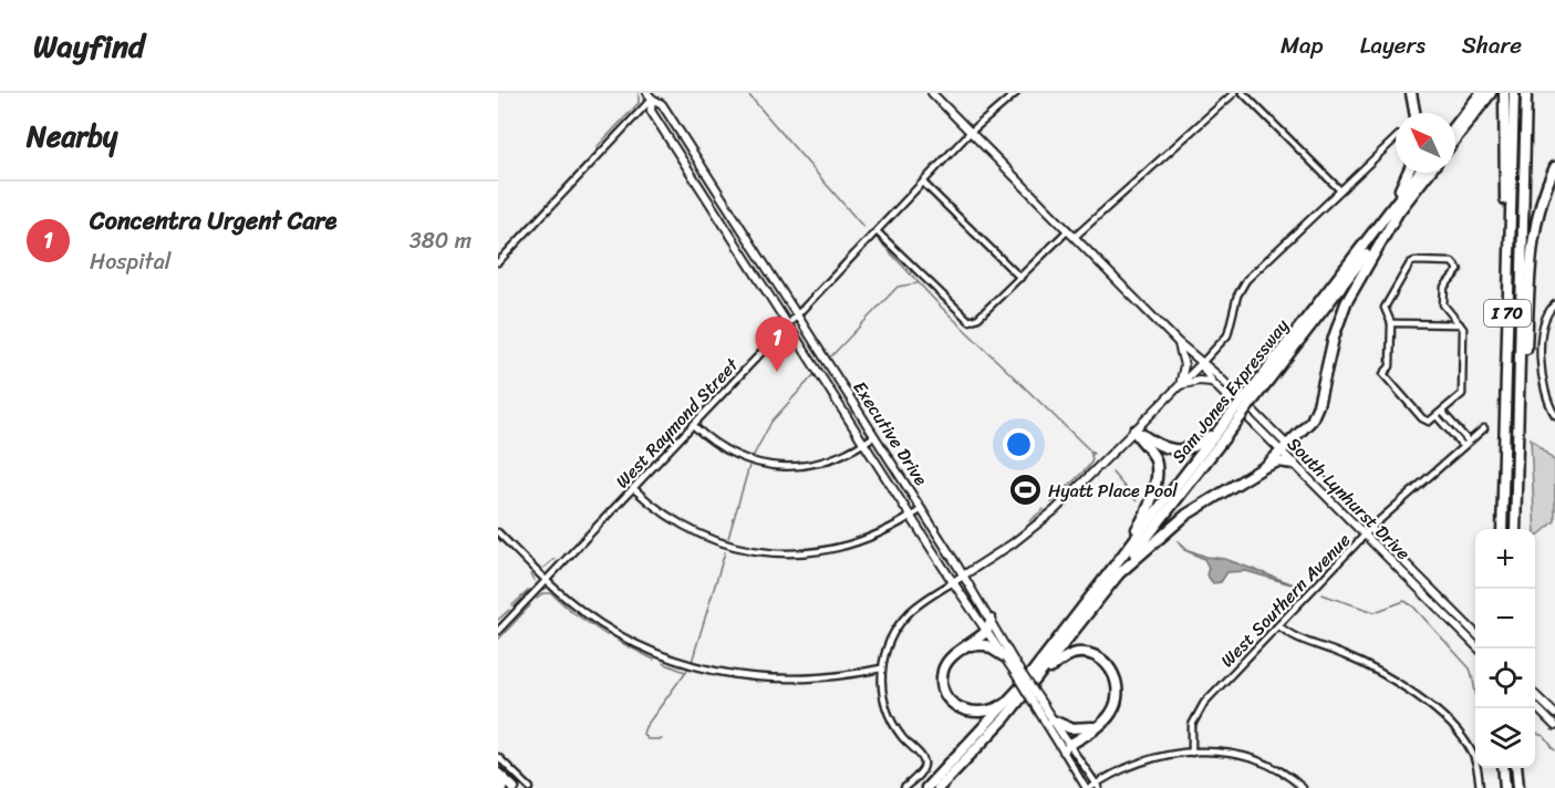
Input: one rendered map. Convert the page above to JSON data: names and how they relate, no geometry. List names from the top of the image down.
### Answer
{
  "streets": {
    "highway": ["I 70", "Sam Jones Expressway"],
    "street": [
      "West Raymond Street",
      "Executive Drive",
      "South Lynhurst Drive",
      "West Southern Avenue"
    ]
  },
  "crossings": [
    ["West Raymond Street", "Executive Drive"],
    ["West Raymond Street", "South Lynhurst Drive"],
    ["South Lynhurst Drive", "West Southern Avenue"]
  ],
  "places": {
    "sports": ["Hyatt Place Pool"]
  },
  "north": "top left",
  "page": {
    "header": "Wayfind",
    "nav": ["Map", "Layers", "Share"],
    "heading": "Nearby",
    "list": [
      {
        "mark": "1",
        "name": "Concentra Urgent Care",
        "note": "Hospital",
        "value": "380 m"
      }
    ],
    "pins": "1",
    "map_buttons": ["+", "−"]
  }
}
